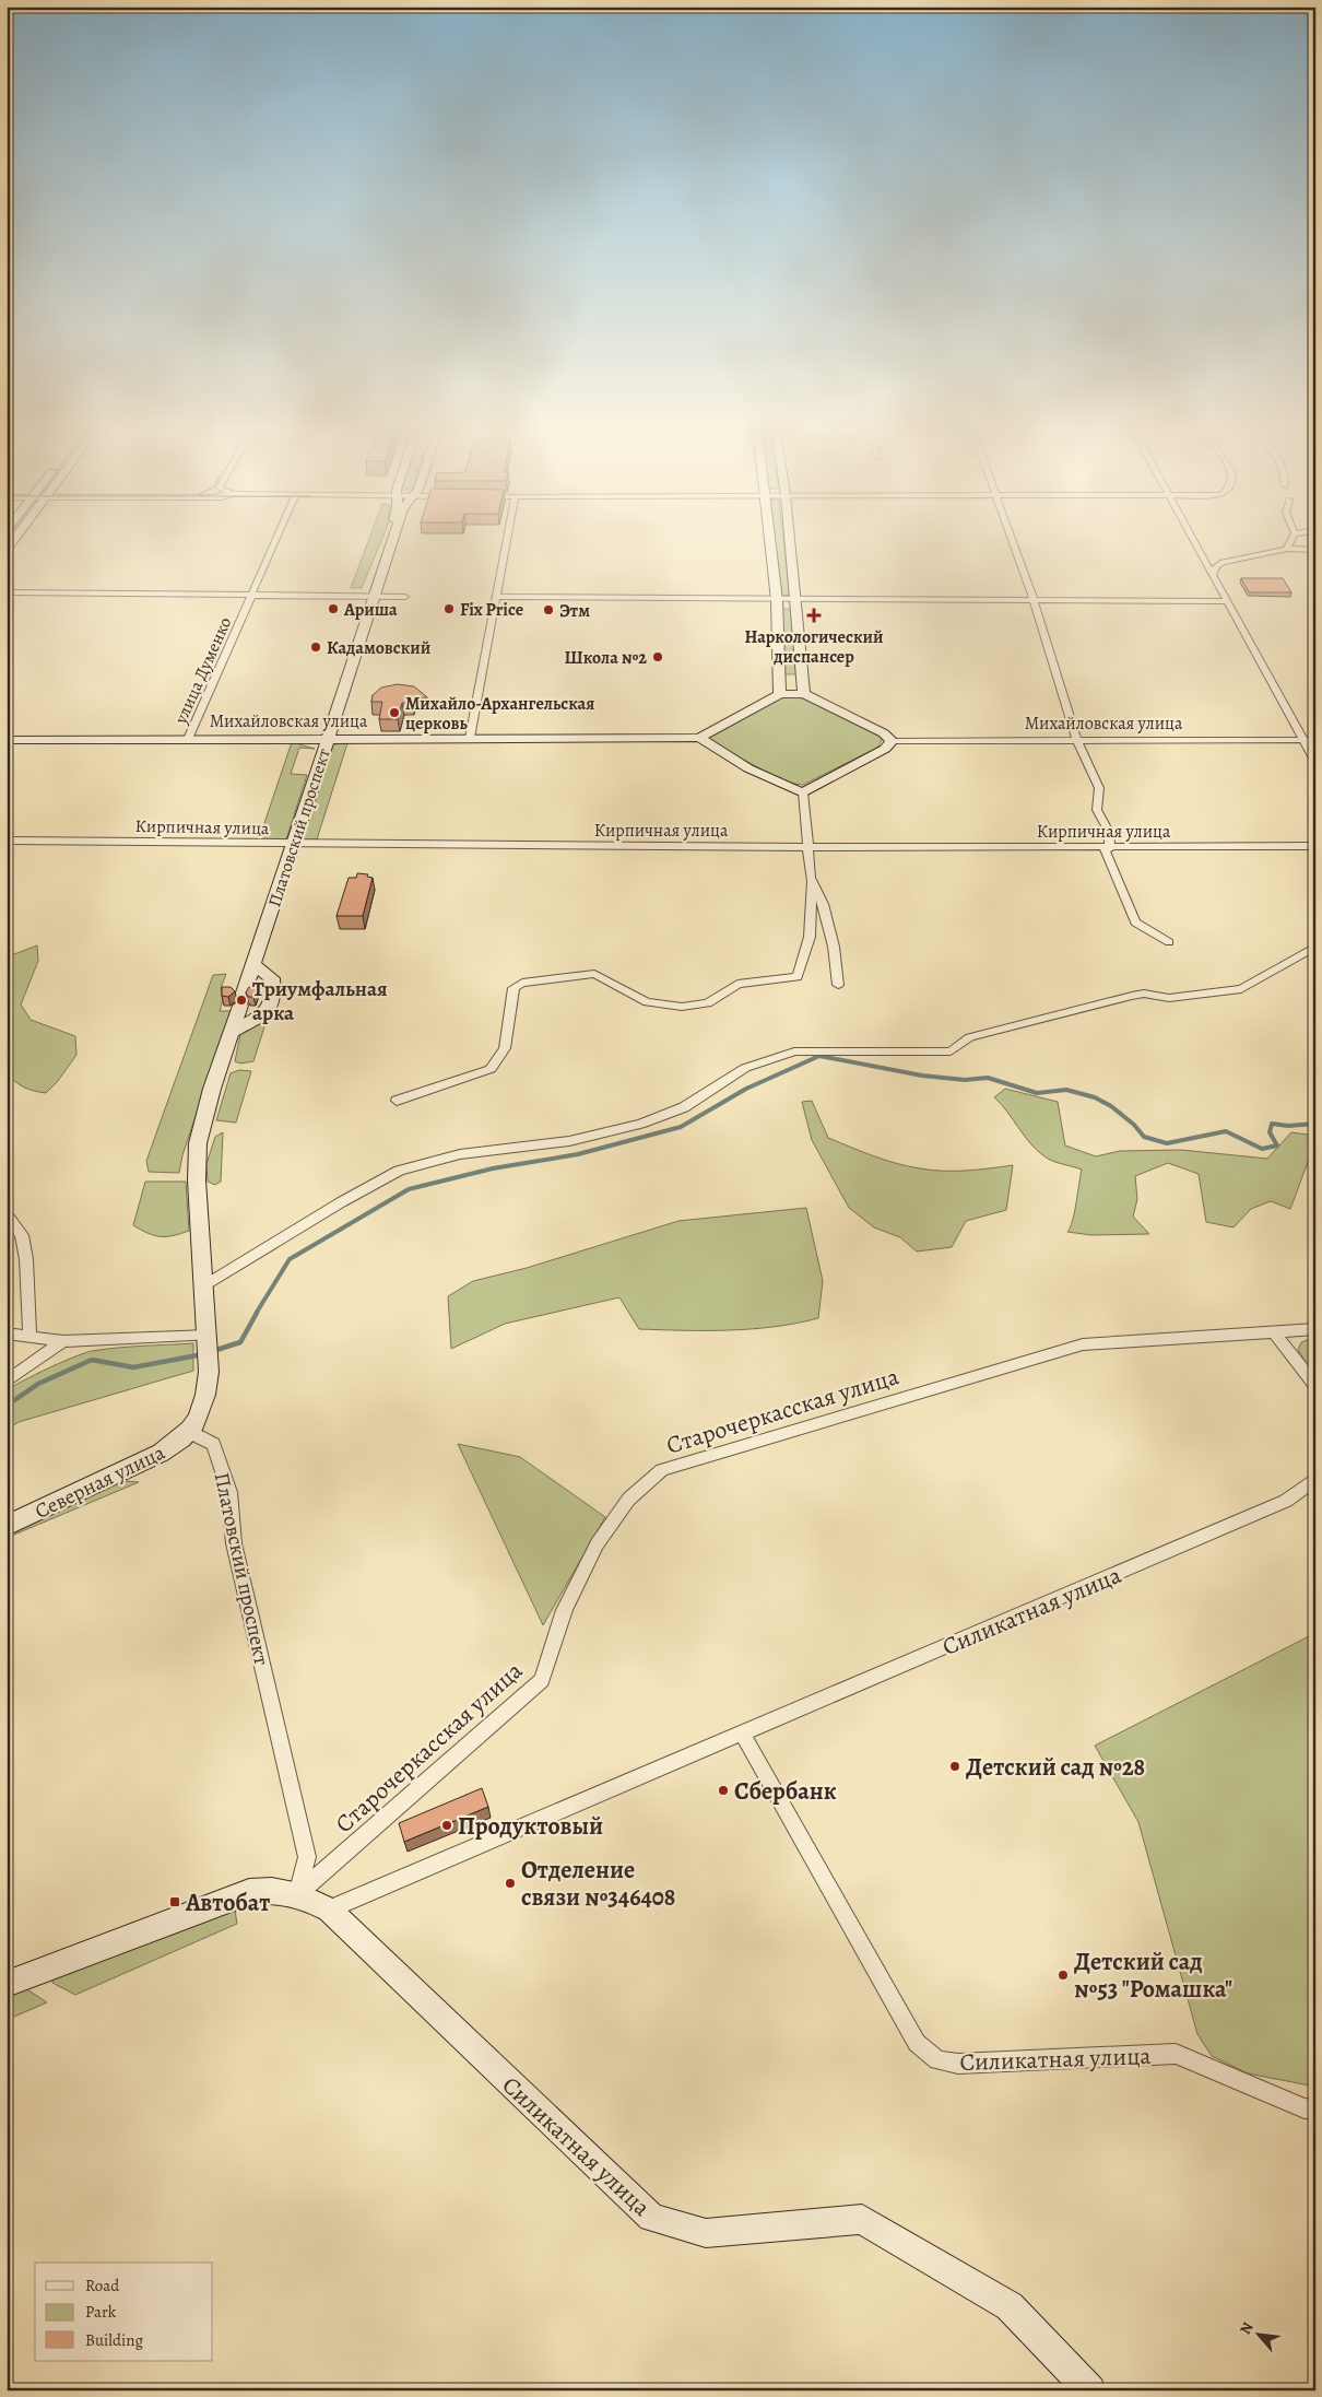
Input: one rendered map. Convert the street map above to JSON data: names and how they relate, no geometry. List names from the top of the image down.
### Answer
{
  "streets": {
    "main road": ["Михайловская улица", "Платовский проспект"],
    "street": [
      "улица Думенко",
      "Кирпичная улица",
      "Старочеркасская улица",
      "Северная улица",
      "Силикатная улица"
    ]
  },
  "crossings": [
    ["улица Думенко", "Михайловская улица"],
    ["Михайловская улица", "Платовский проспект"],
    ["Кирпичная улица", "Платовский проспект"],
    ["Платовский проспект", "Старочеркасская улица"],
    ["Платовский проспект", "Северная улица"],
    ["Платовский проспект", "Силикатная улица"],
    ["Старочеркасская улица", "Силикатная улица"]
  ],
  "places": {
    "other": [
      "Ариша",
      "Fix Price",
      "Этм",
      "Кадамовский",
      "Школа №2",
      "Михайло-Архангельская церковь",
      "Триумфальная арка",
      "Детский сад №28",
      "Сбербанк",
      "Продуктовый",
      "Отделение связи №346408",
      "Детский сад №53 \"Ромашка\""
    ],
    "health": ["Наркологический диспансер"],
    "transit": ["Автобат"]
  },
  "legend": ["Road", "Park", "Building"],
  "north": "top left"
}
